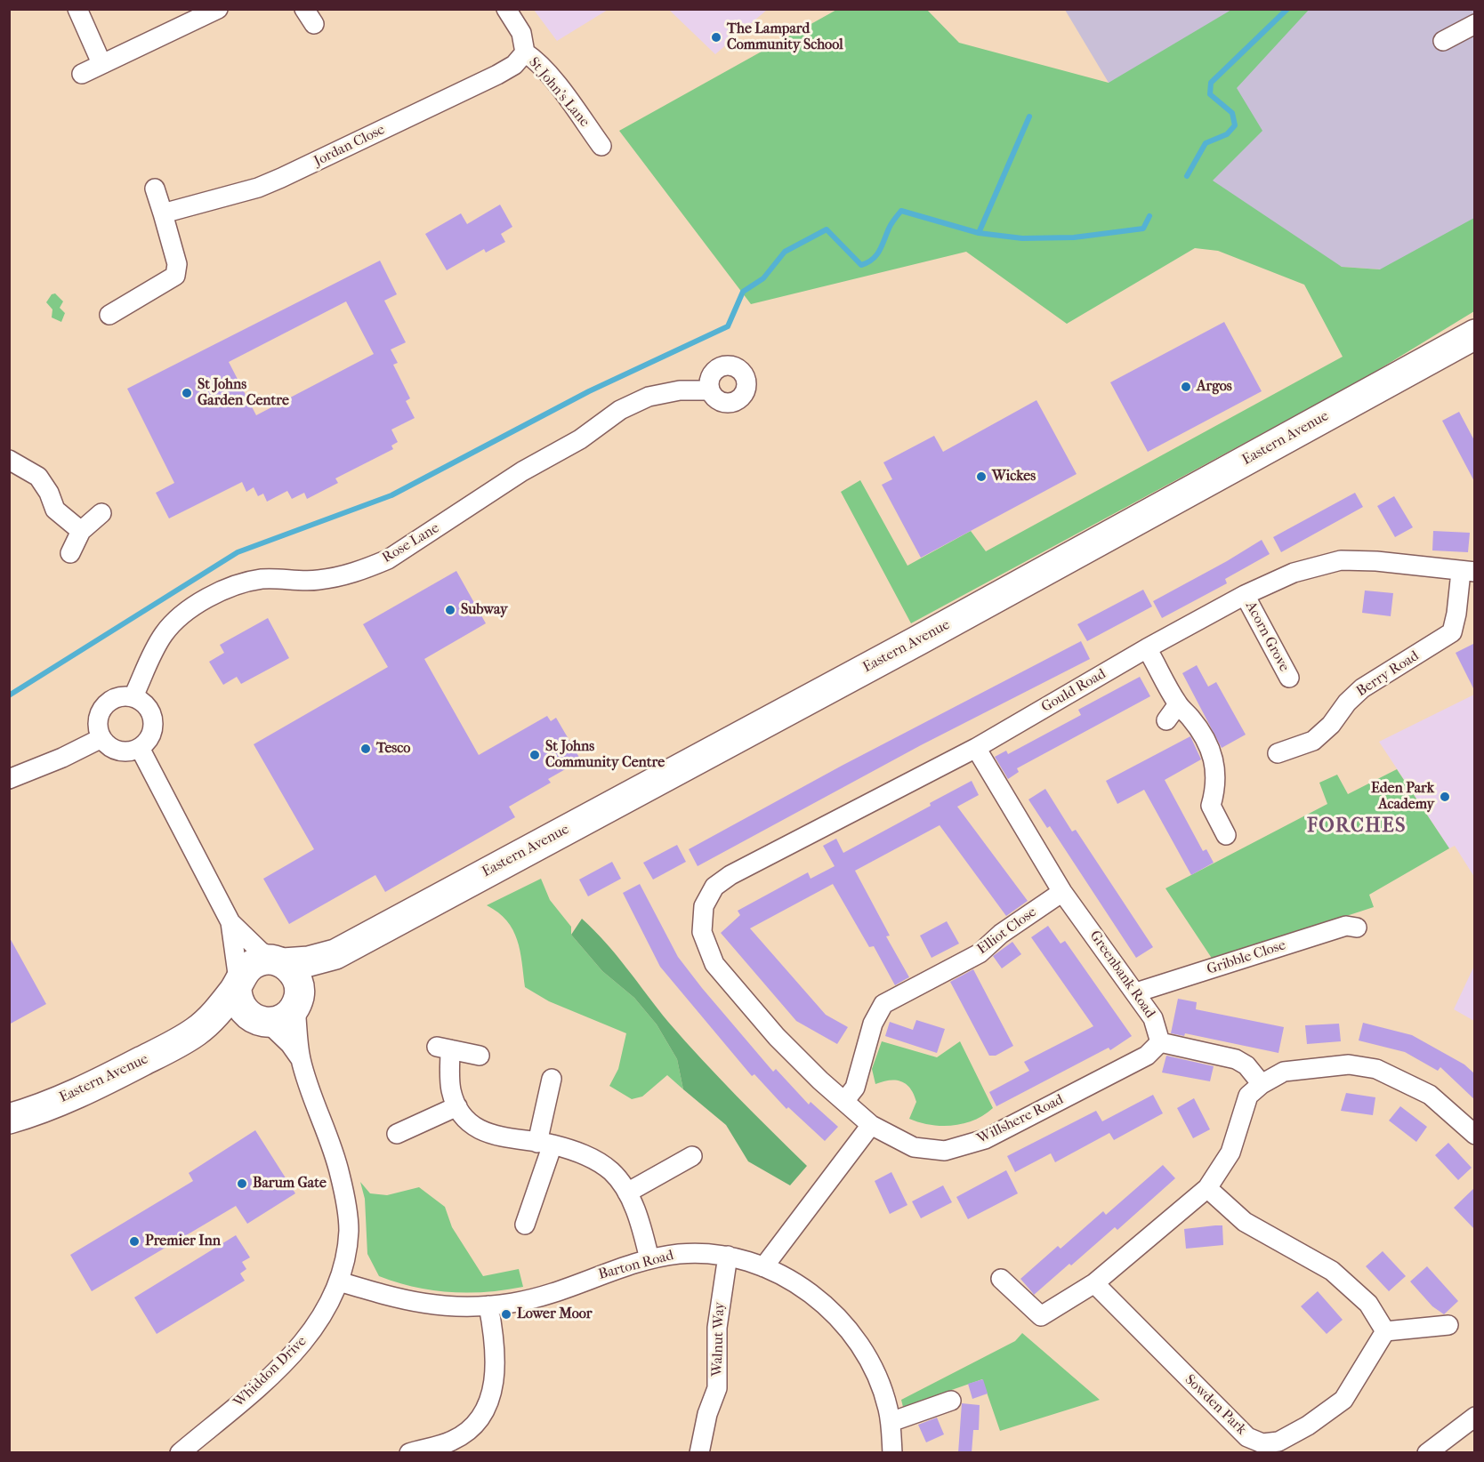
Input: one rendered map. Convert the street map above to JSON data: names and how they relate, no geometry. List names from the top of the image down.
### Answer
{
  "streets": {
    "main road": ["Eastern Avenue"],
    "street": [
      "St John's Lane",
      "Jordan Close",
      "Rose Lane",
      "Acorn Grove",
      "Berry Road",
      "Gould Road",
      "Elliot Close",
      "Gribble Close",
      "Greenbank Road",
      "Willshere Road",
      "Barton Road",
      "Walnut Way",
      "Whiddon Drive",
      "Sowden Park"
    ]
  },
  "crossings": [
    ["St John's Lane", "Jordan Close"],
    ["Eastern Avenue", "Whiddon Drive"],
    ["Acorn Grove", "Gould Road"],
    ["Berry Road", "Gould Road"],
    ["Gould Road", "Greenbank Road"],
    ["Gould Road", "Willshere Road"],
    ["Elliot Close", "Greenbank Road"],
    ["Elliot Close", "Willshere Road"],
    ["Gribble Close", "Greenbank Road"],
    ["Greenbank Road", "Willshere Road"],
    ["Barton Road", "Walnut Way"],
    ["Barton Road", "Whiddon Drive"]
  ],
  "districts": ["FORCHES"],
  "places": [
    "The Lampard Community School",
    "Argos",
    "St Johns Garden Centre",
    "Wickes",
    "Subway",
    "Tesco",
    "St Johns Community Centre",
    "Eden Park Academy",
    "Barum Gate",
    "Premier Inn",
    "Lower Moor"
  ]
}
